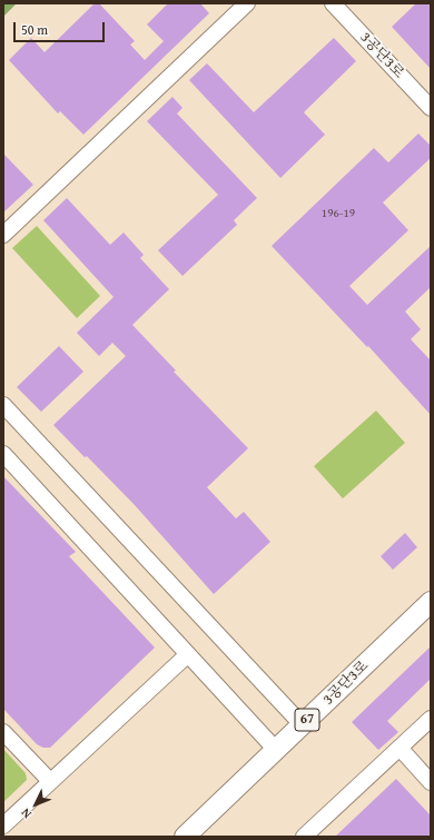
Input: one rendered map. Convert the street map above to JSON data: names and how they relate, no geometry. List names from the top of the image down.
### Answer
{
  "streets": {
    "main road": ["3공단3로", "67"]
  },
  "house_numbers": ["196-19"],
  "scale_bar": "50 m",
  "north": "bottom left"
}
